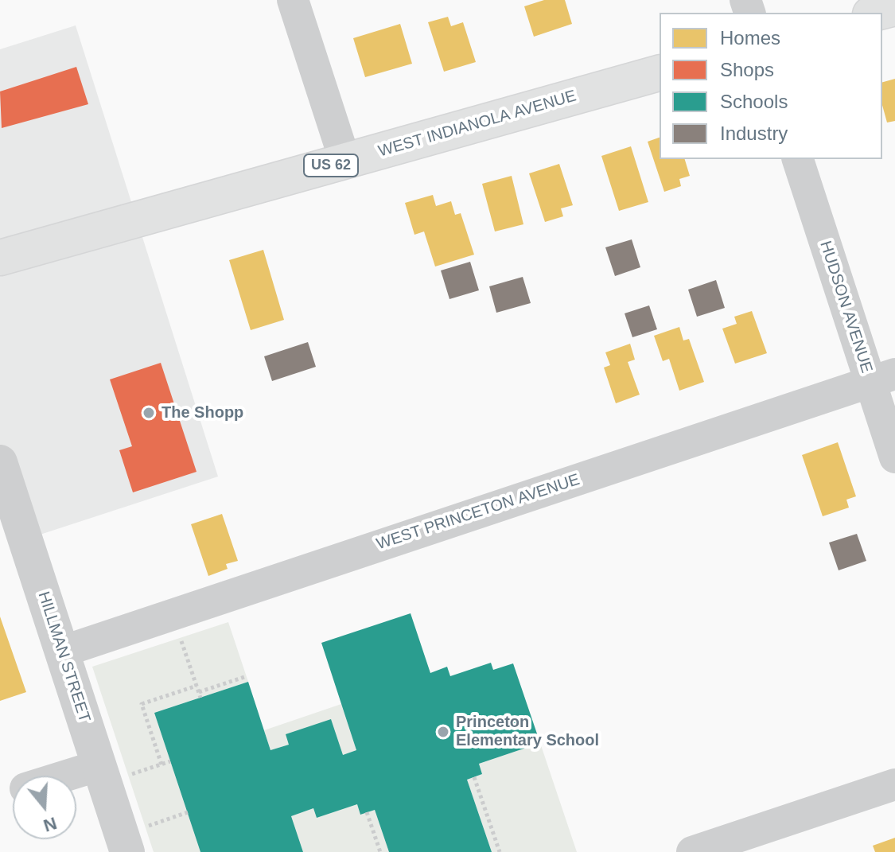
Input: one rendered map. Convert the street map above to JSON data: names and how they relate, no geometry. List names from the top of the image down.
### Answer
{
  "streets": {
    "main road": ["WEST INDIANOLA AVENUE", "US 62"],
    "street": ["HUDSON AVENUE", "WEST PRINCETON AVENUE", "HILLMAN STREET"]
  },
  "crossings": [
    ["HUDSON AVENUE", "WEST PRINCETON AVENUE"],
    ["WEST PRINCETON AVENUE", "HILLMAN STREET"]
  ],
  "places": ["The Shopp", "Princeton Elementary School"],
  "legend": [
    "Homes",
    "Shops",
    "Schools",
    "Industry"
  ],
  "north": "bottom"
}
